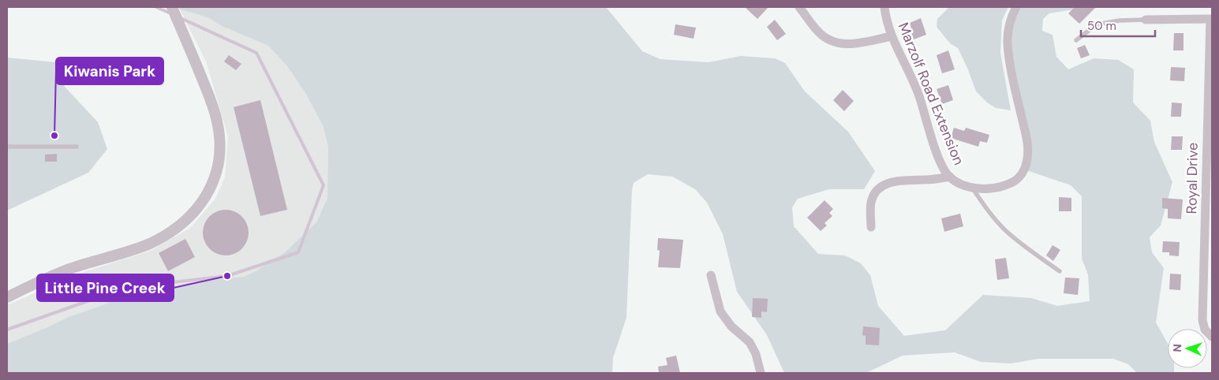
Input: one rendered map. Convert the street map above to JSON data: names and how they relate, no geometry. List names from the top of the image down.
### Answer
{
  "streets": {
    "street": ["Marzolf Road Extension", "Royal Drive"]
  },
  "places": ["Kiwanis Park", "Little Pine Creek"],
  "scale_bar": "50 m",
  "north": "left"
}
